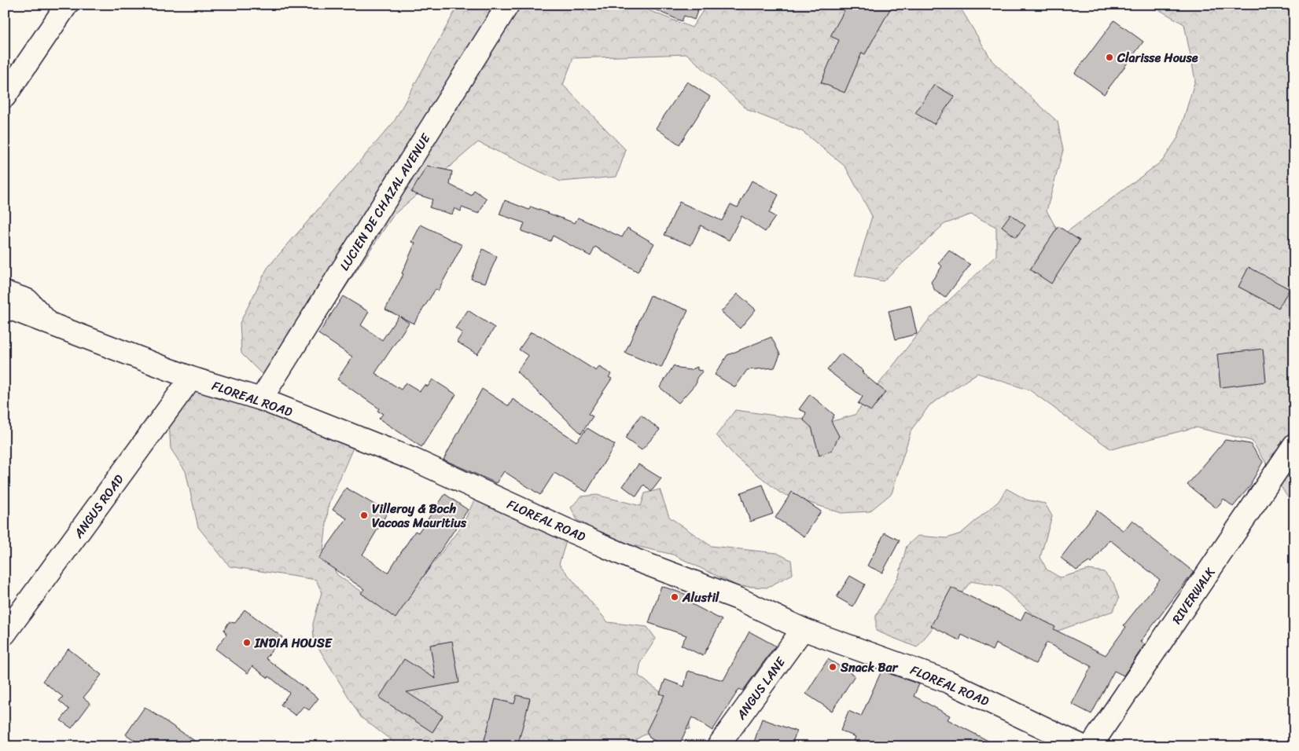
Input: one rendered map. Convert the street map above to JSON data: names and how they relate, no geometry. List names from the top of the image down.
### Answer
{
  "streets": {
    "street": [
      "LUCIEN DE CHAZAL AVENUE",
      "FLOREAL ROAD",
      "ANGUS ROAD",
      "RIVERWALK",
      "ANGUS LANE"
    ]
  },
  "crossings": [
    ["LUCIEN DE CHAZAL AVENUE", "FLOREAL ROAD"],
    ["FLOREAL ROAD", "ANGUS ROAD"],
    ["FLOREAL ROAD", "ANGUS LANE"]
  ],
  "places": [
    "Clarisse House",
    "Villeroy & Boch Vacoas Mauritius",
    "Alustil",
    "INDIA HOUSE",
    "Snack Bar"
  ]
}
